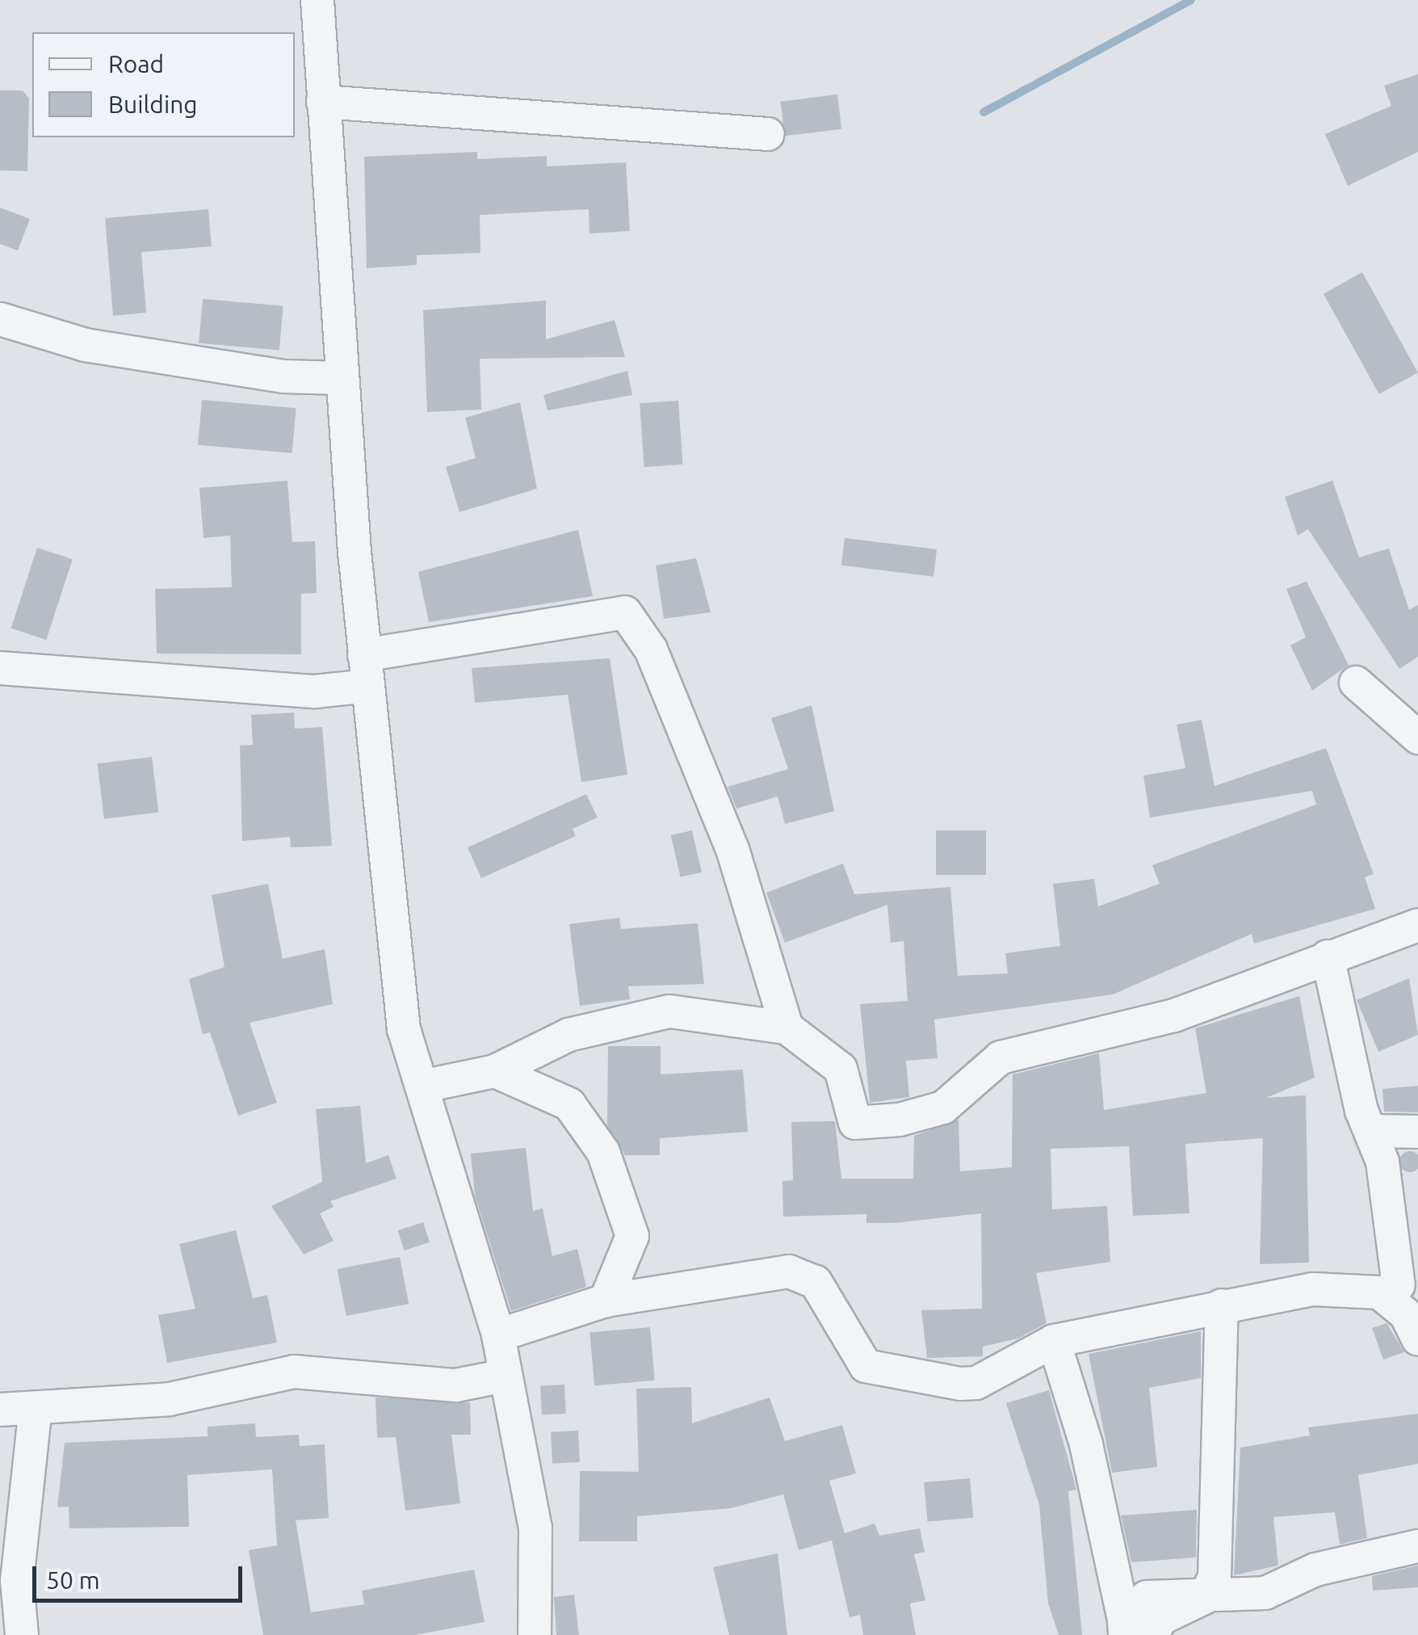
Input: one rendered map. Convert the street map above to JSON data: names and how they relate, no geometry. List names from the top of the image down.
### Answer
{
  "legend": ["Road", "Building"],
  "scale_bar": "50 m"
}
